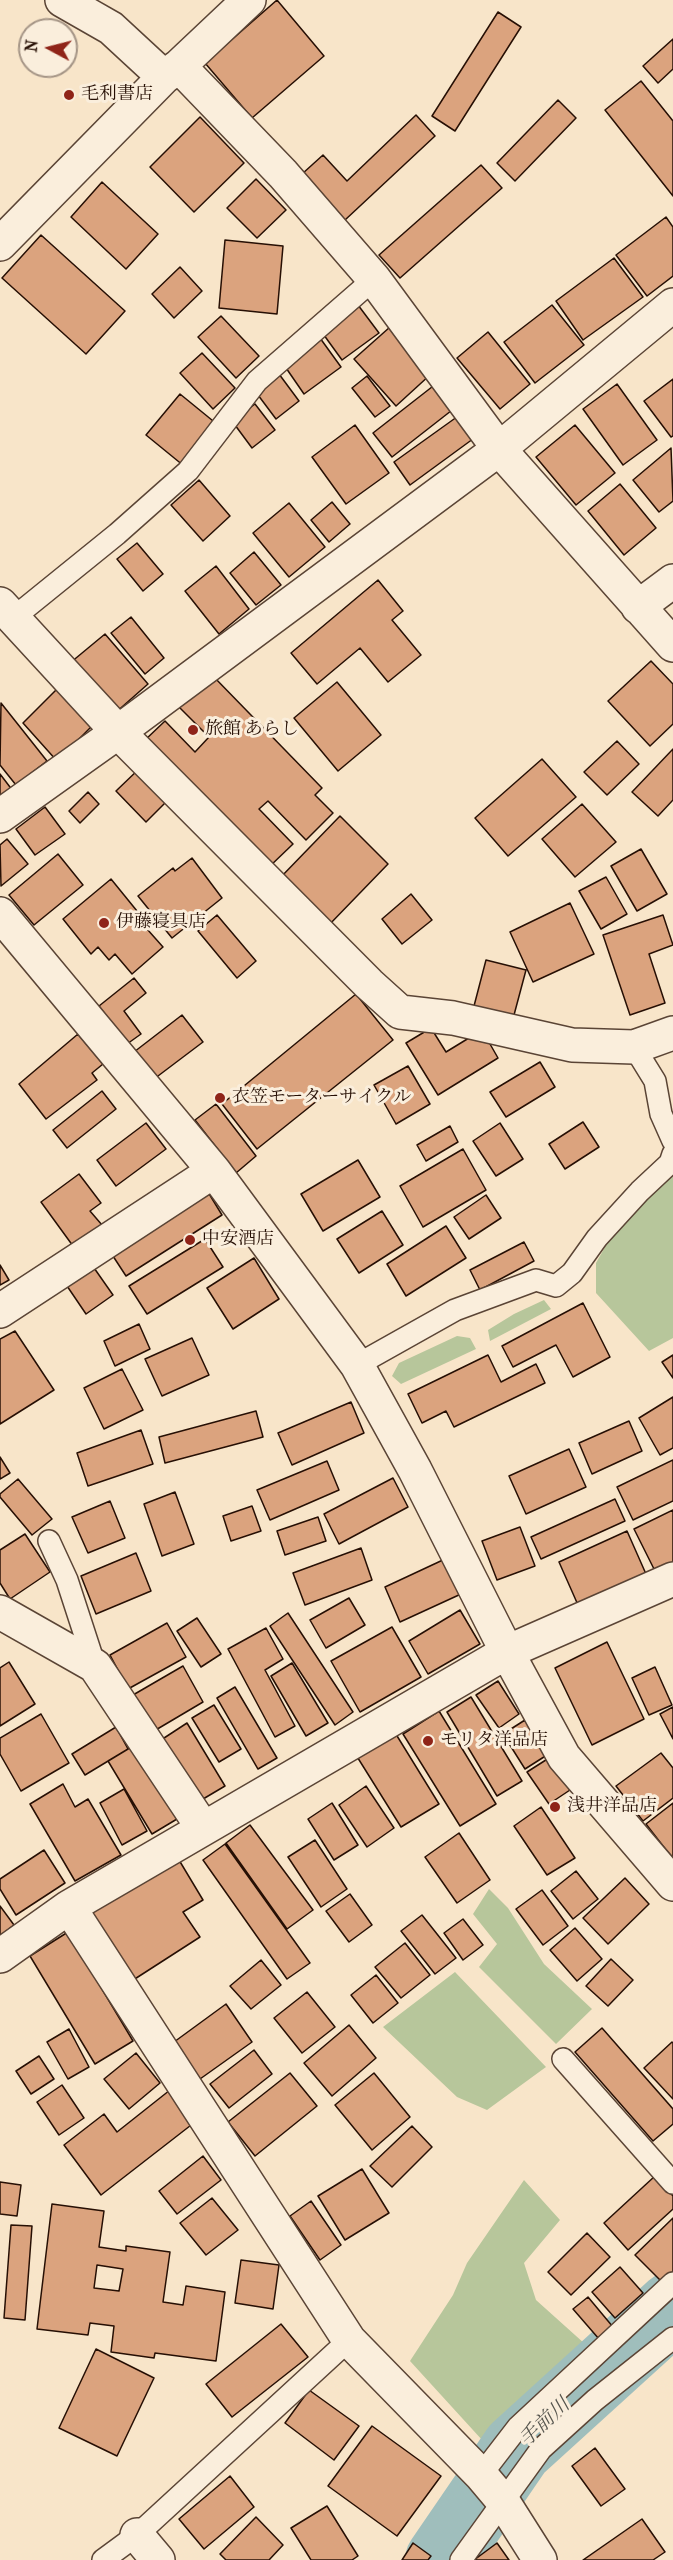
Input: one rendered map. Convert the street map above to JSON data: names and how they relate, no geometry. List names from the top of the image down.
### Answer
{
  "water": ["手前川"],
  "places": [
    "毛利書店",
    "旅館 あらし",
    "伊藤寝具店",
    "衣笠モーターサイクル",
    "中安酒店",
    "モリタ洋品店",
    "浅井洋品店"
  ],
  "north": "left"
}
